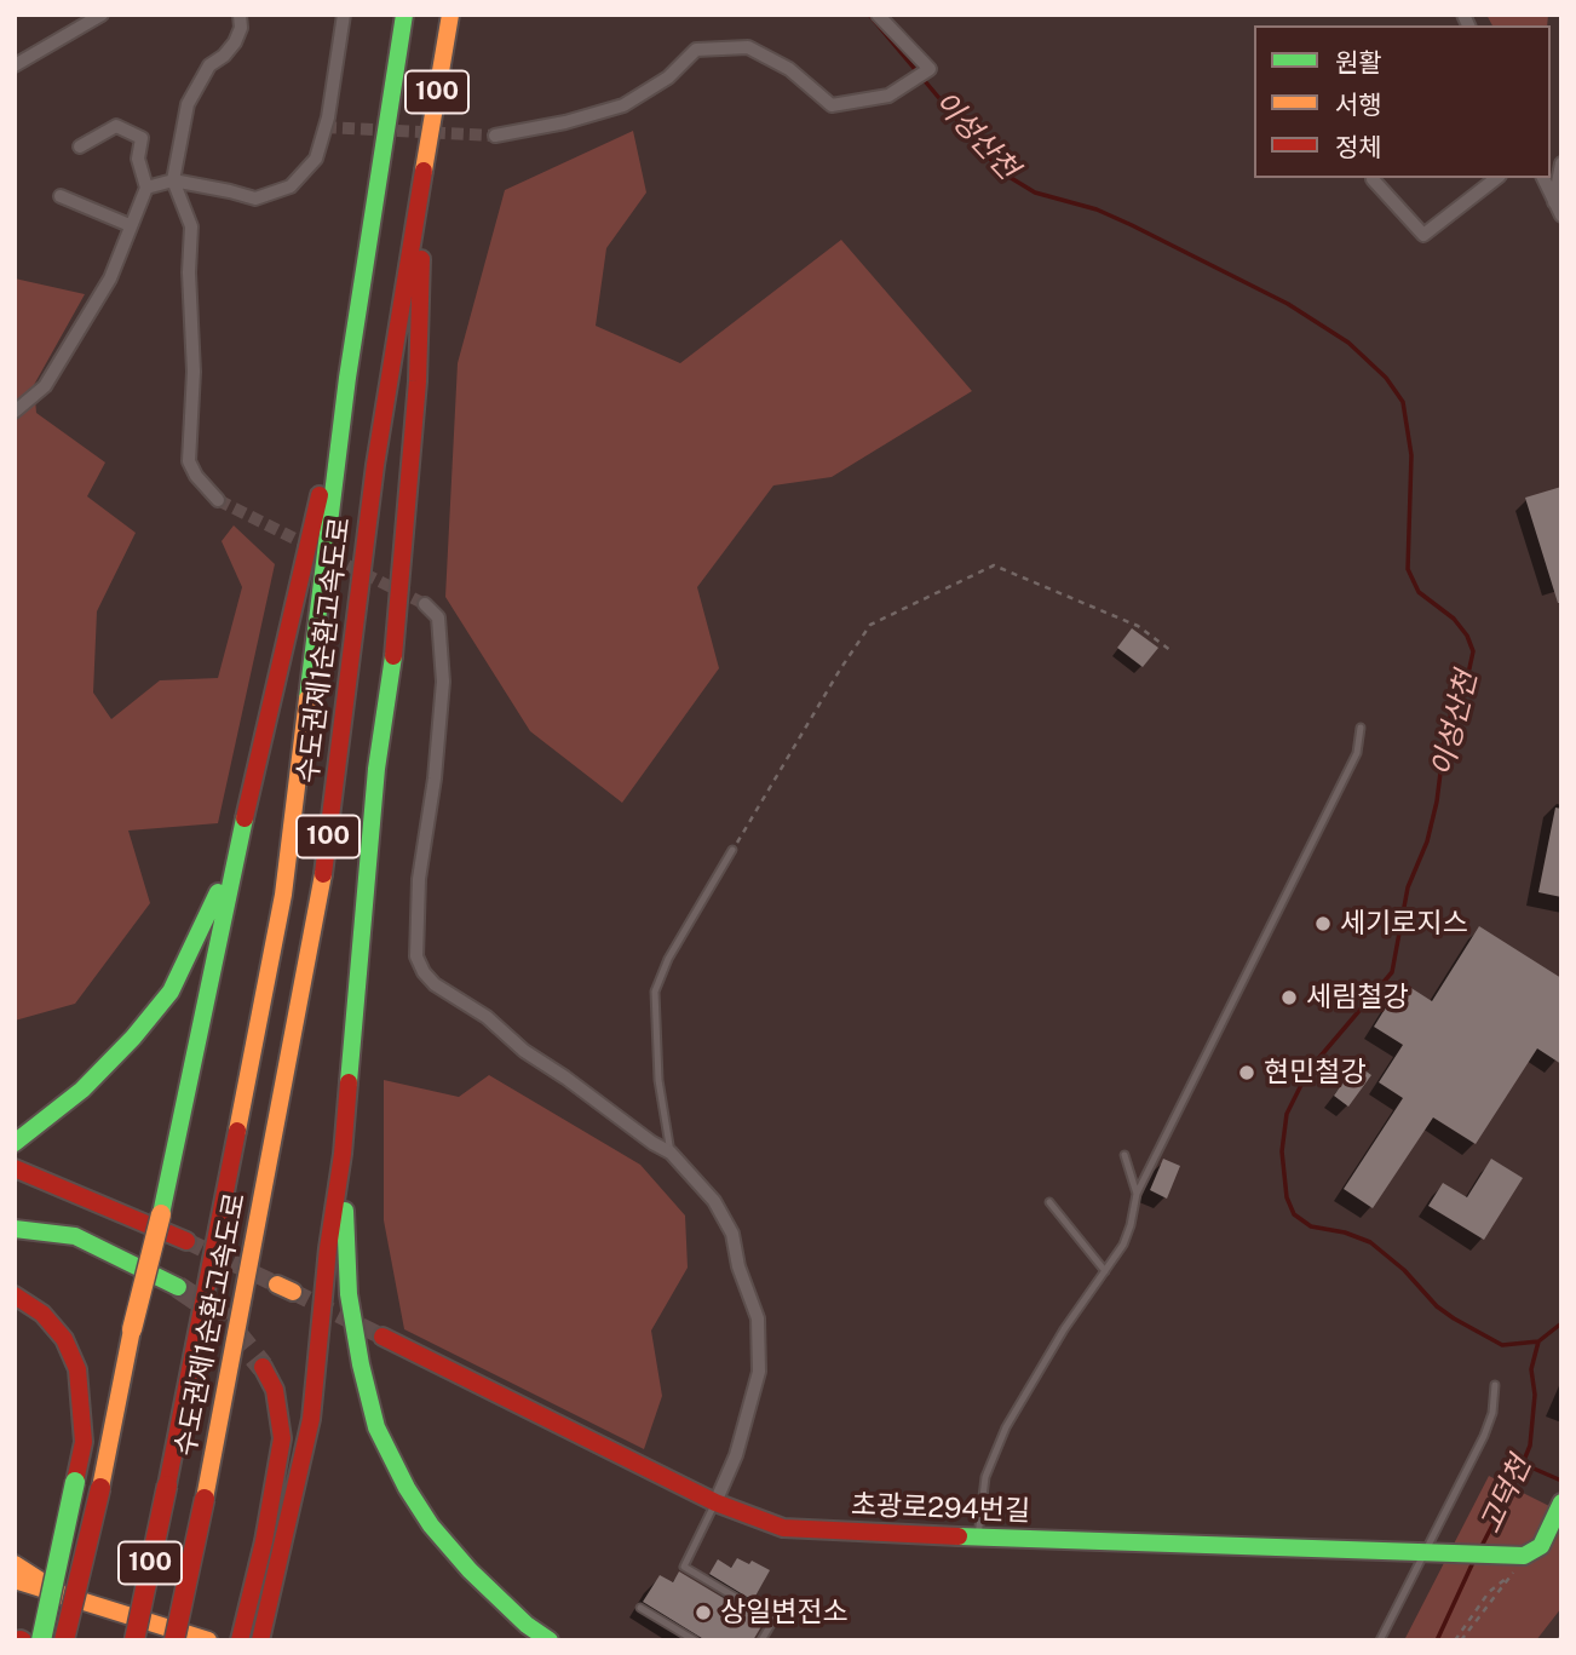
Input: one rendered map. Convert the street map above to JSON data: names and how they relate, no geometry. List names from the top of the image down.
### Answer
{
  "streets": {
    "main road": ["100", "수도권제1순환고속도로", "초광로294번길"]
  },
  "water": ["이성산천", "고덕천"],
  "places": [
    "세기로지스",
    "세림철강",
    "현민철강",
    "상일변전소"
  ],
  "legend": ["원활", "서행", "정체"]
}
